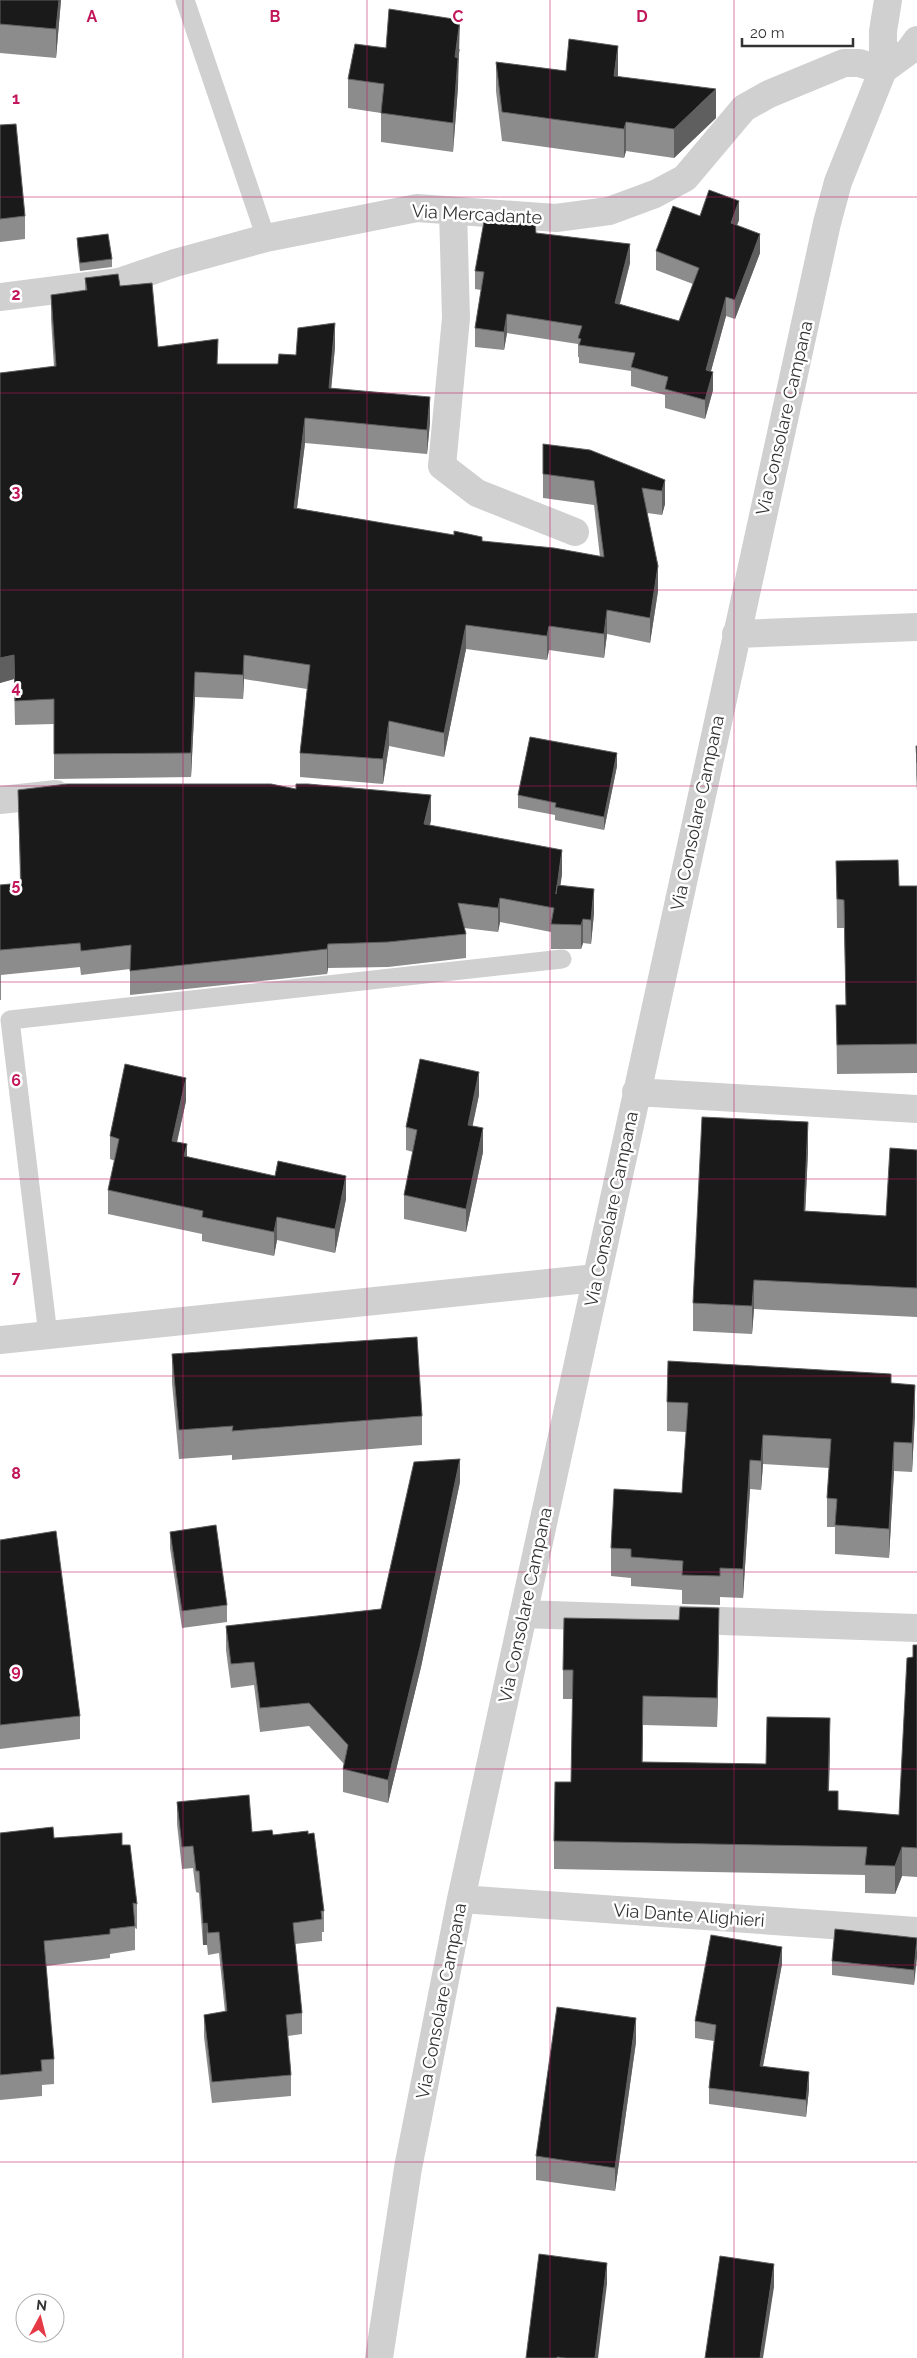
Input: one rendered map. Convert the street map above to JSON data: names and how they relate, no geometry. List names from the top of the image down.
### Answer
{
  "streets": {
    "street": ["Via Mercadante", "Via Consolare Campana", "Via Dante Alighieri"]
  },
  "crossings": [
    ["Via Mercadante", "Via Consolare Campana"],
    ["Via Consolare Campana", "Via Dante Alighieri"]
  ],
  "scale_bar": "20 m",
  "north": "top",
  "grid": {
    "columns": [
      "A",
      "B",
      "C",
      "D"
    ],
    "rows": [
      "1",
      "2",
      "3",
      "4",
      "5",
      "6",
      "7",
      "8",
      "9"
    ]
  }
}
